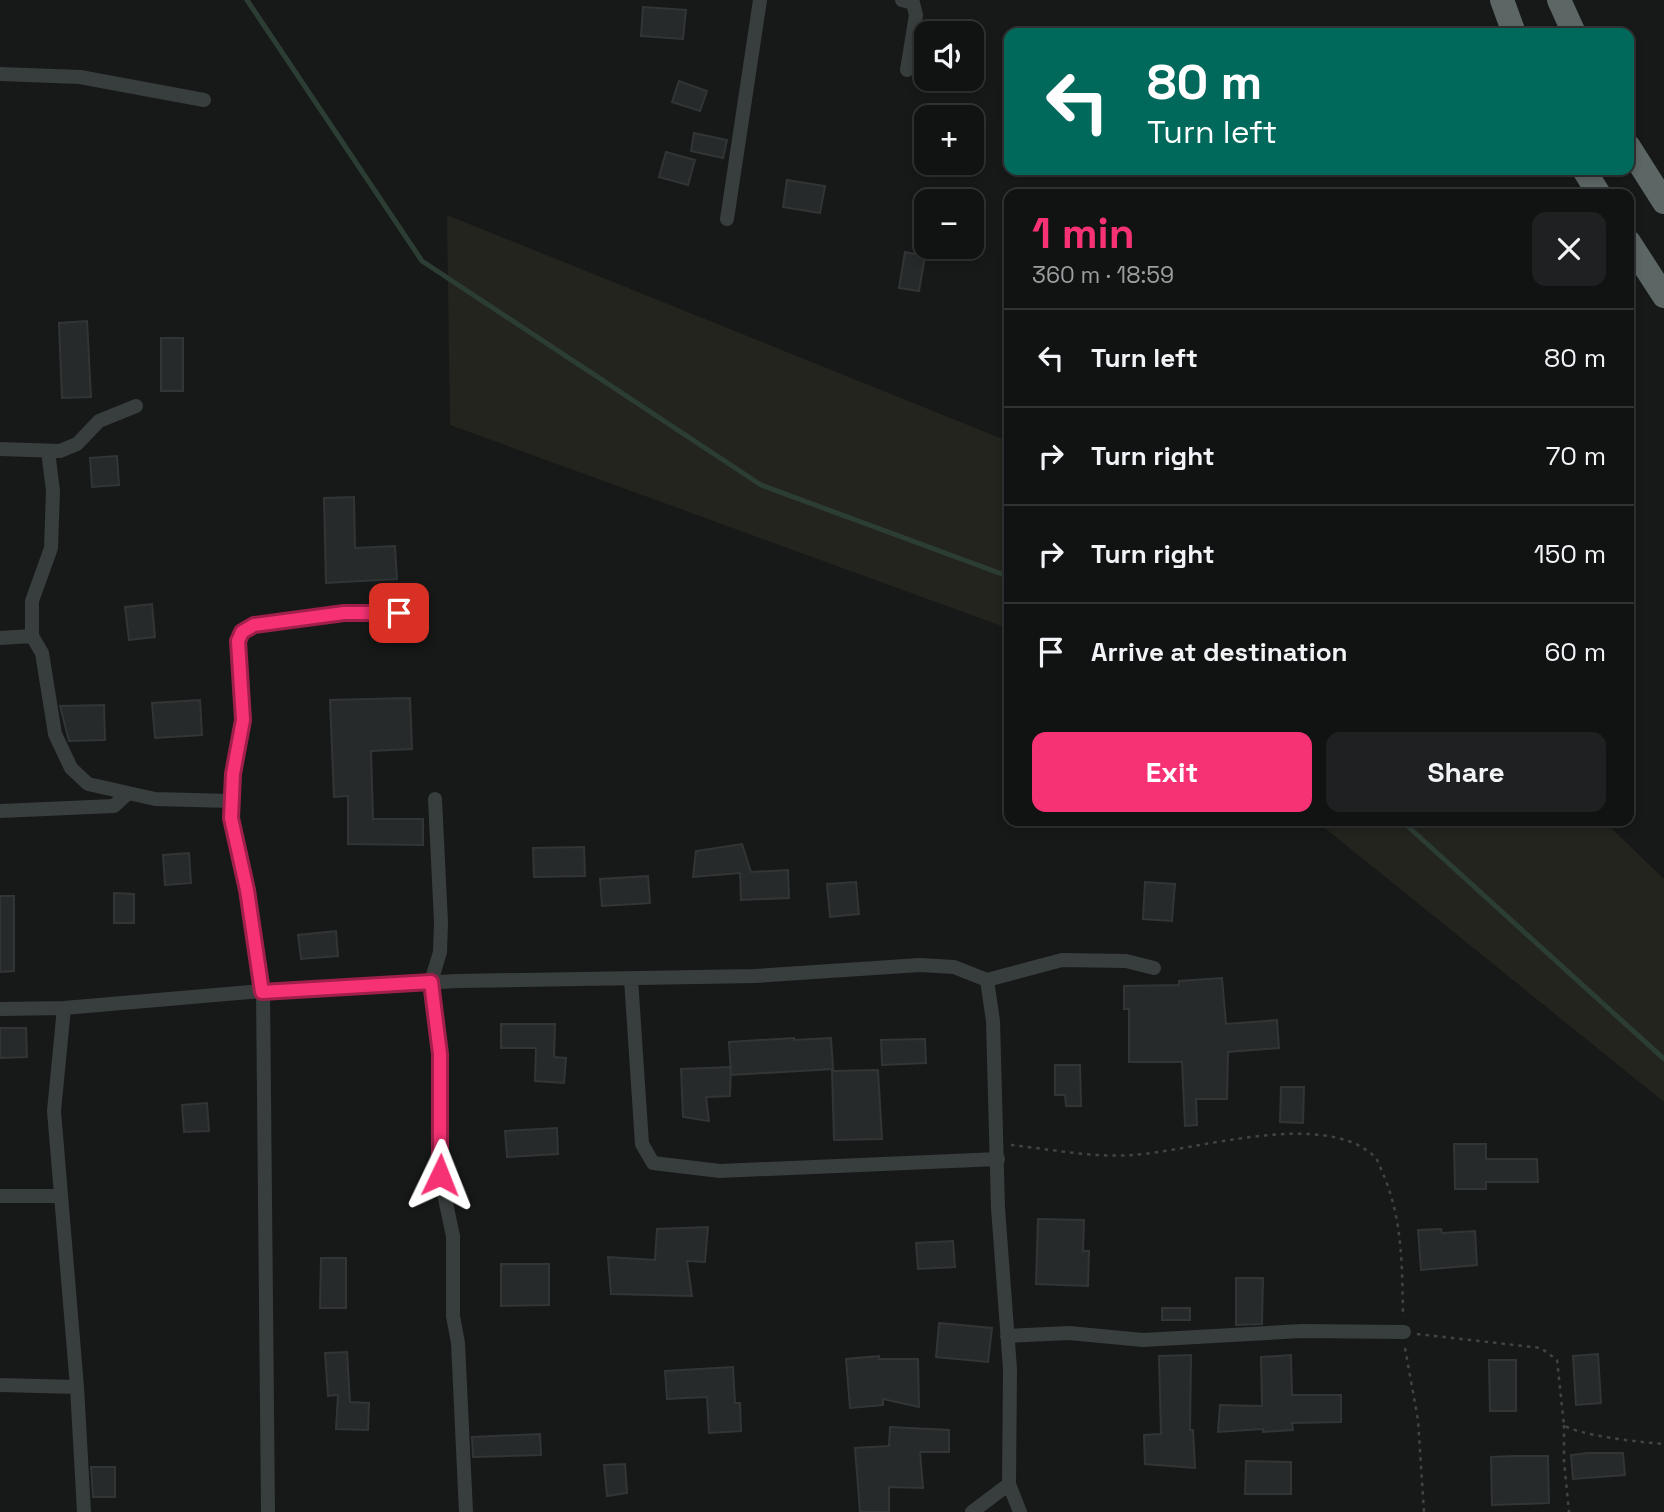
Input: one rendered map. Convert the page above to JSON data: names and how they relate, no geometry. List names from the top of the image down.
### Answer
{
  "page": {
    "map_buttons": ["+", "−"],
    "turn": ["80 m", "Turn left"],
    "heading": ["1 min", "360 m · 18:59"],
    "list": [
      {
        "name": "Turn left",
        "value": "80 m"
      },
      {
        "name": "Turn right",
        "value": "70 m"
      },
      {
        "name": "Turn right",
        "value": "150 m"
      },
      {
        "name": "Arrive at destination",
        "value": "60 m"
      }
    ],
    "buttons": ["Exit", "Share"]
  }
}
